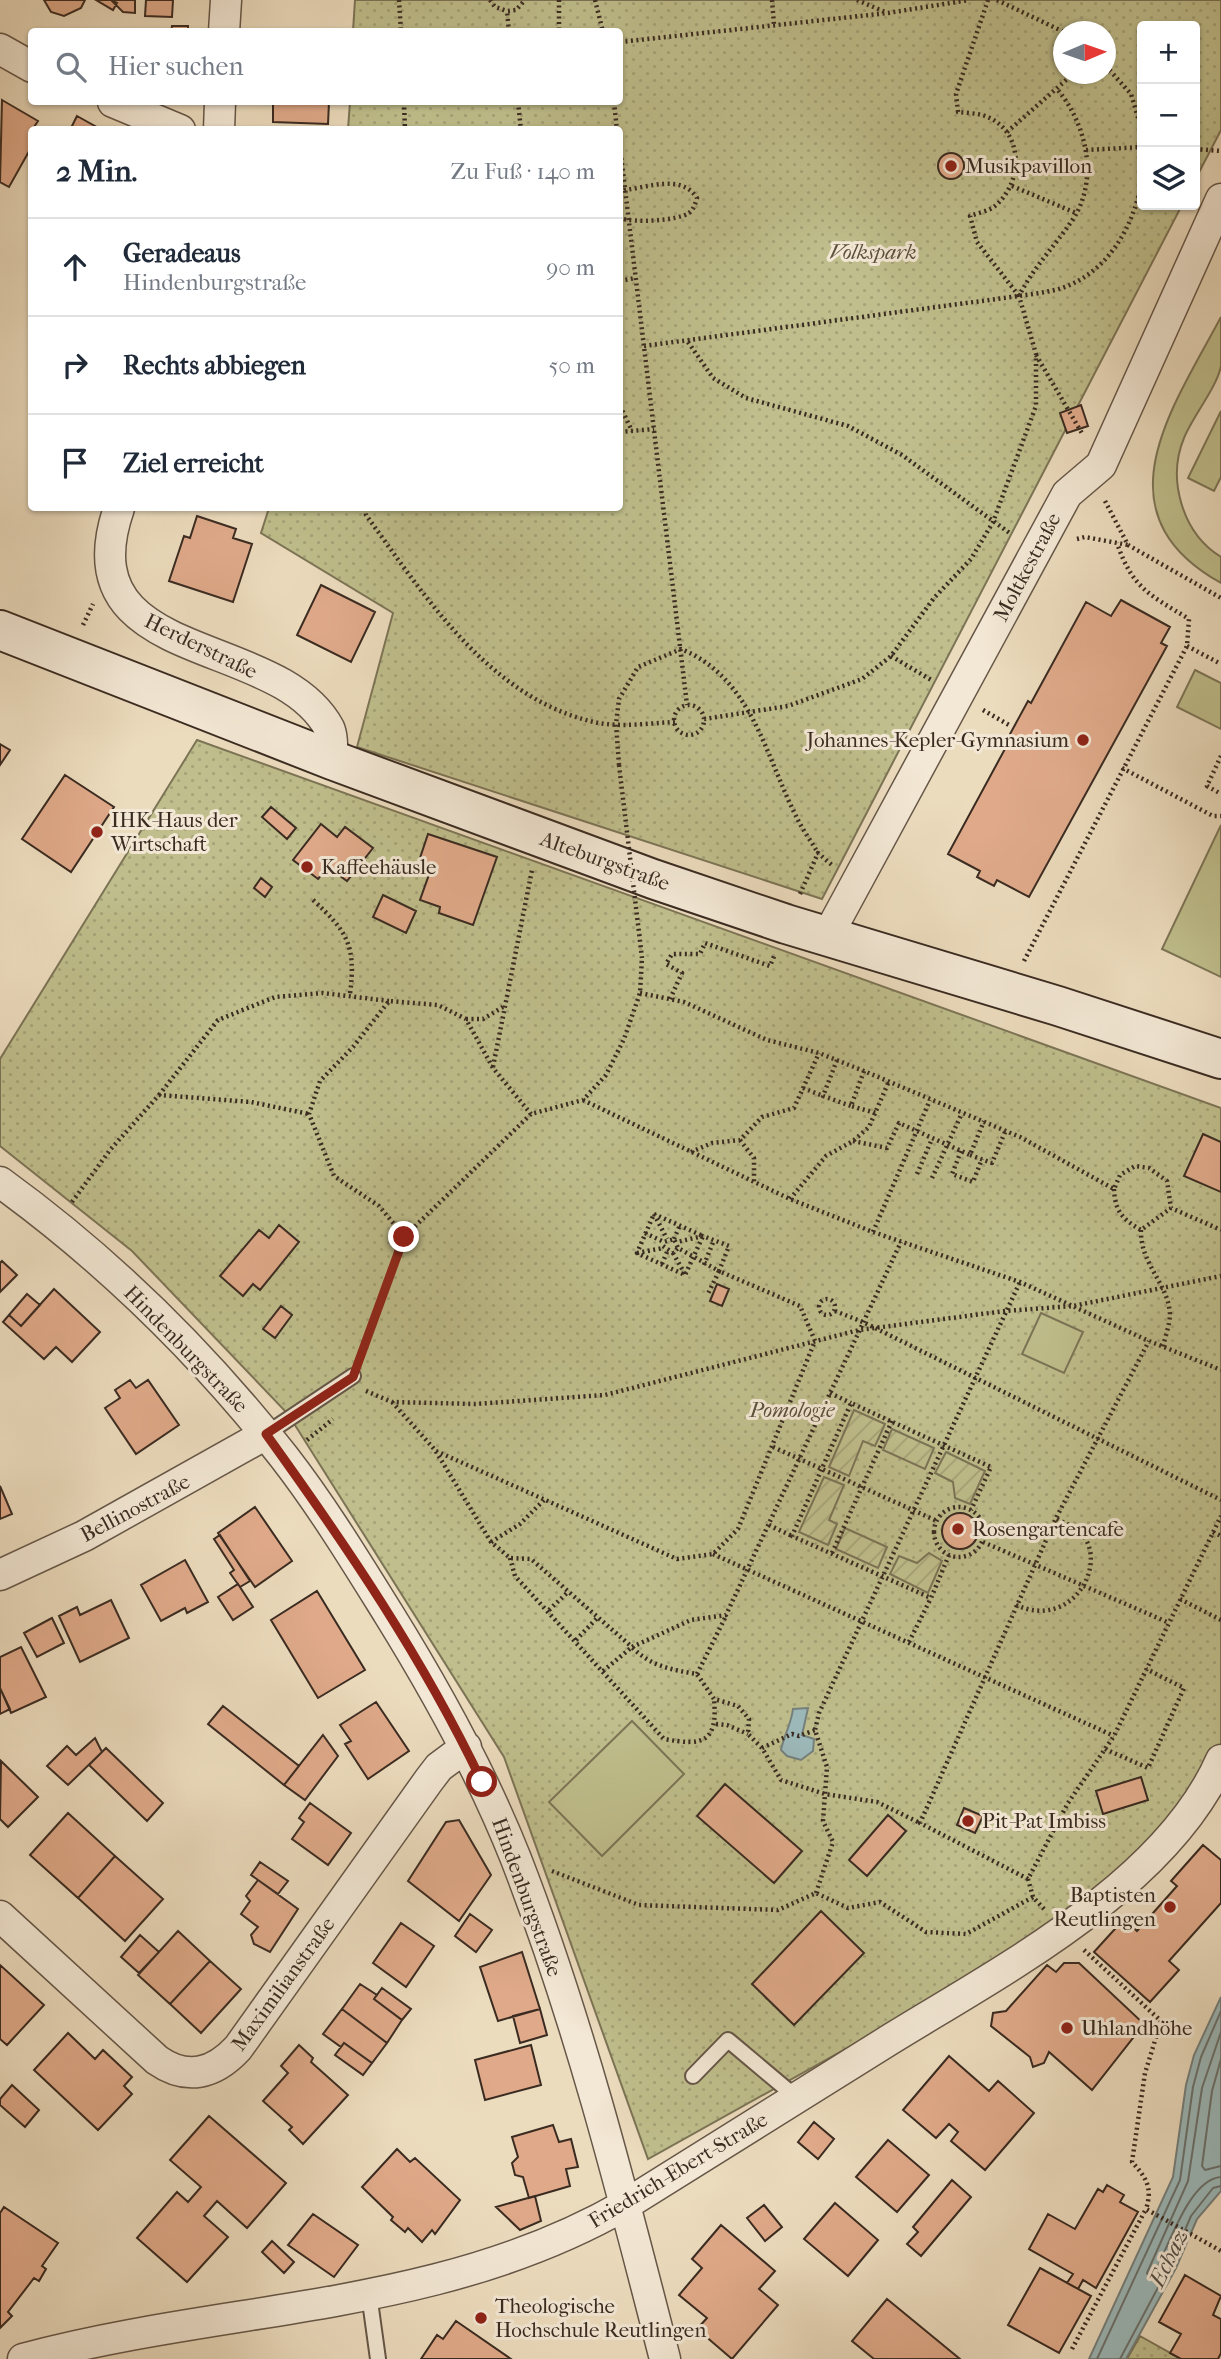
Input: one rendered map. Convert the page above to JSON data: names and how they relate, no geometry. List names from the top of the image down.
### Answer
{
  "streets": {
    "main road": ["Alteburgstraße"],
    "street": [
      "Moltkestraße",
      "Herderstraße",
      "Hindenburgstraße",
      "Bellinostraße",
      "Maximilianstraße",
      "Friedrich-Ebert-Straße"
    ]
  },
  "crossings": [
    ["Moltkestraße", "Alteburgstraße"],
    ["Herderstraße", "Alteburgstraße"],
    ["Hindenburgstraße", "Bellinostraße"],
    ["Hindenburgstraße", "Maximilianstraße"],
    ["Hindenburgstraße", "Friedrich-Ebert-Straße"]
  ],
  "water": ["Echaz"],
  "parks": ["Volkspark", "Pomologie"],
  "places": [
    "Musikpavillon",
    "Johannes-Kepler-Gymnasium",
    "IHK-Haus der Wirtschaft",
    "Kaffeehäusle",
    "Rosengartencafe",
    "Pit-Pat Imbiss",
    "Baptisten Reutlingen",
    "Uhlandhöhe",
    "Theologische Hochschule Reutlingen"
  ],
  "north": "right",
  "page": {
    "map_buttons": ["+", "−"],
    "search": "Hier suchen",
    "heading": ["2 Min.", "Zu Fuß · 140 m"],
    "list": [
      ["Geradeaus", "Hindenburgstraße", "90 m"],
      ["Rechts abbiegen", "50 m"],
      "Ziel erreicht"
    ]
  }
}
